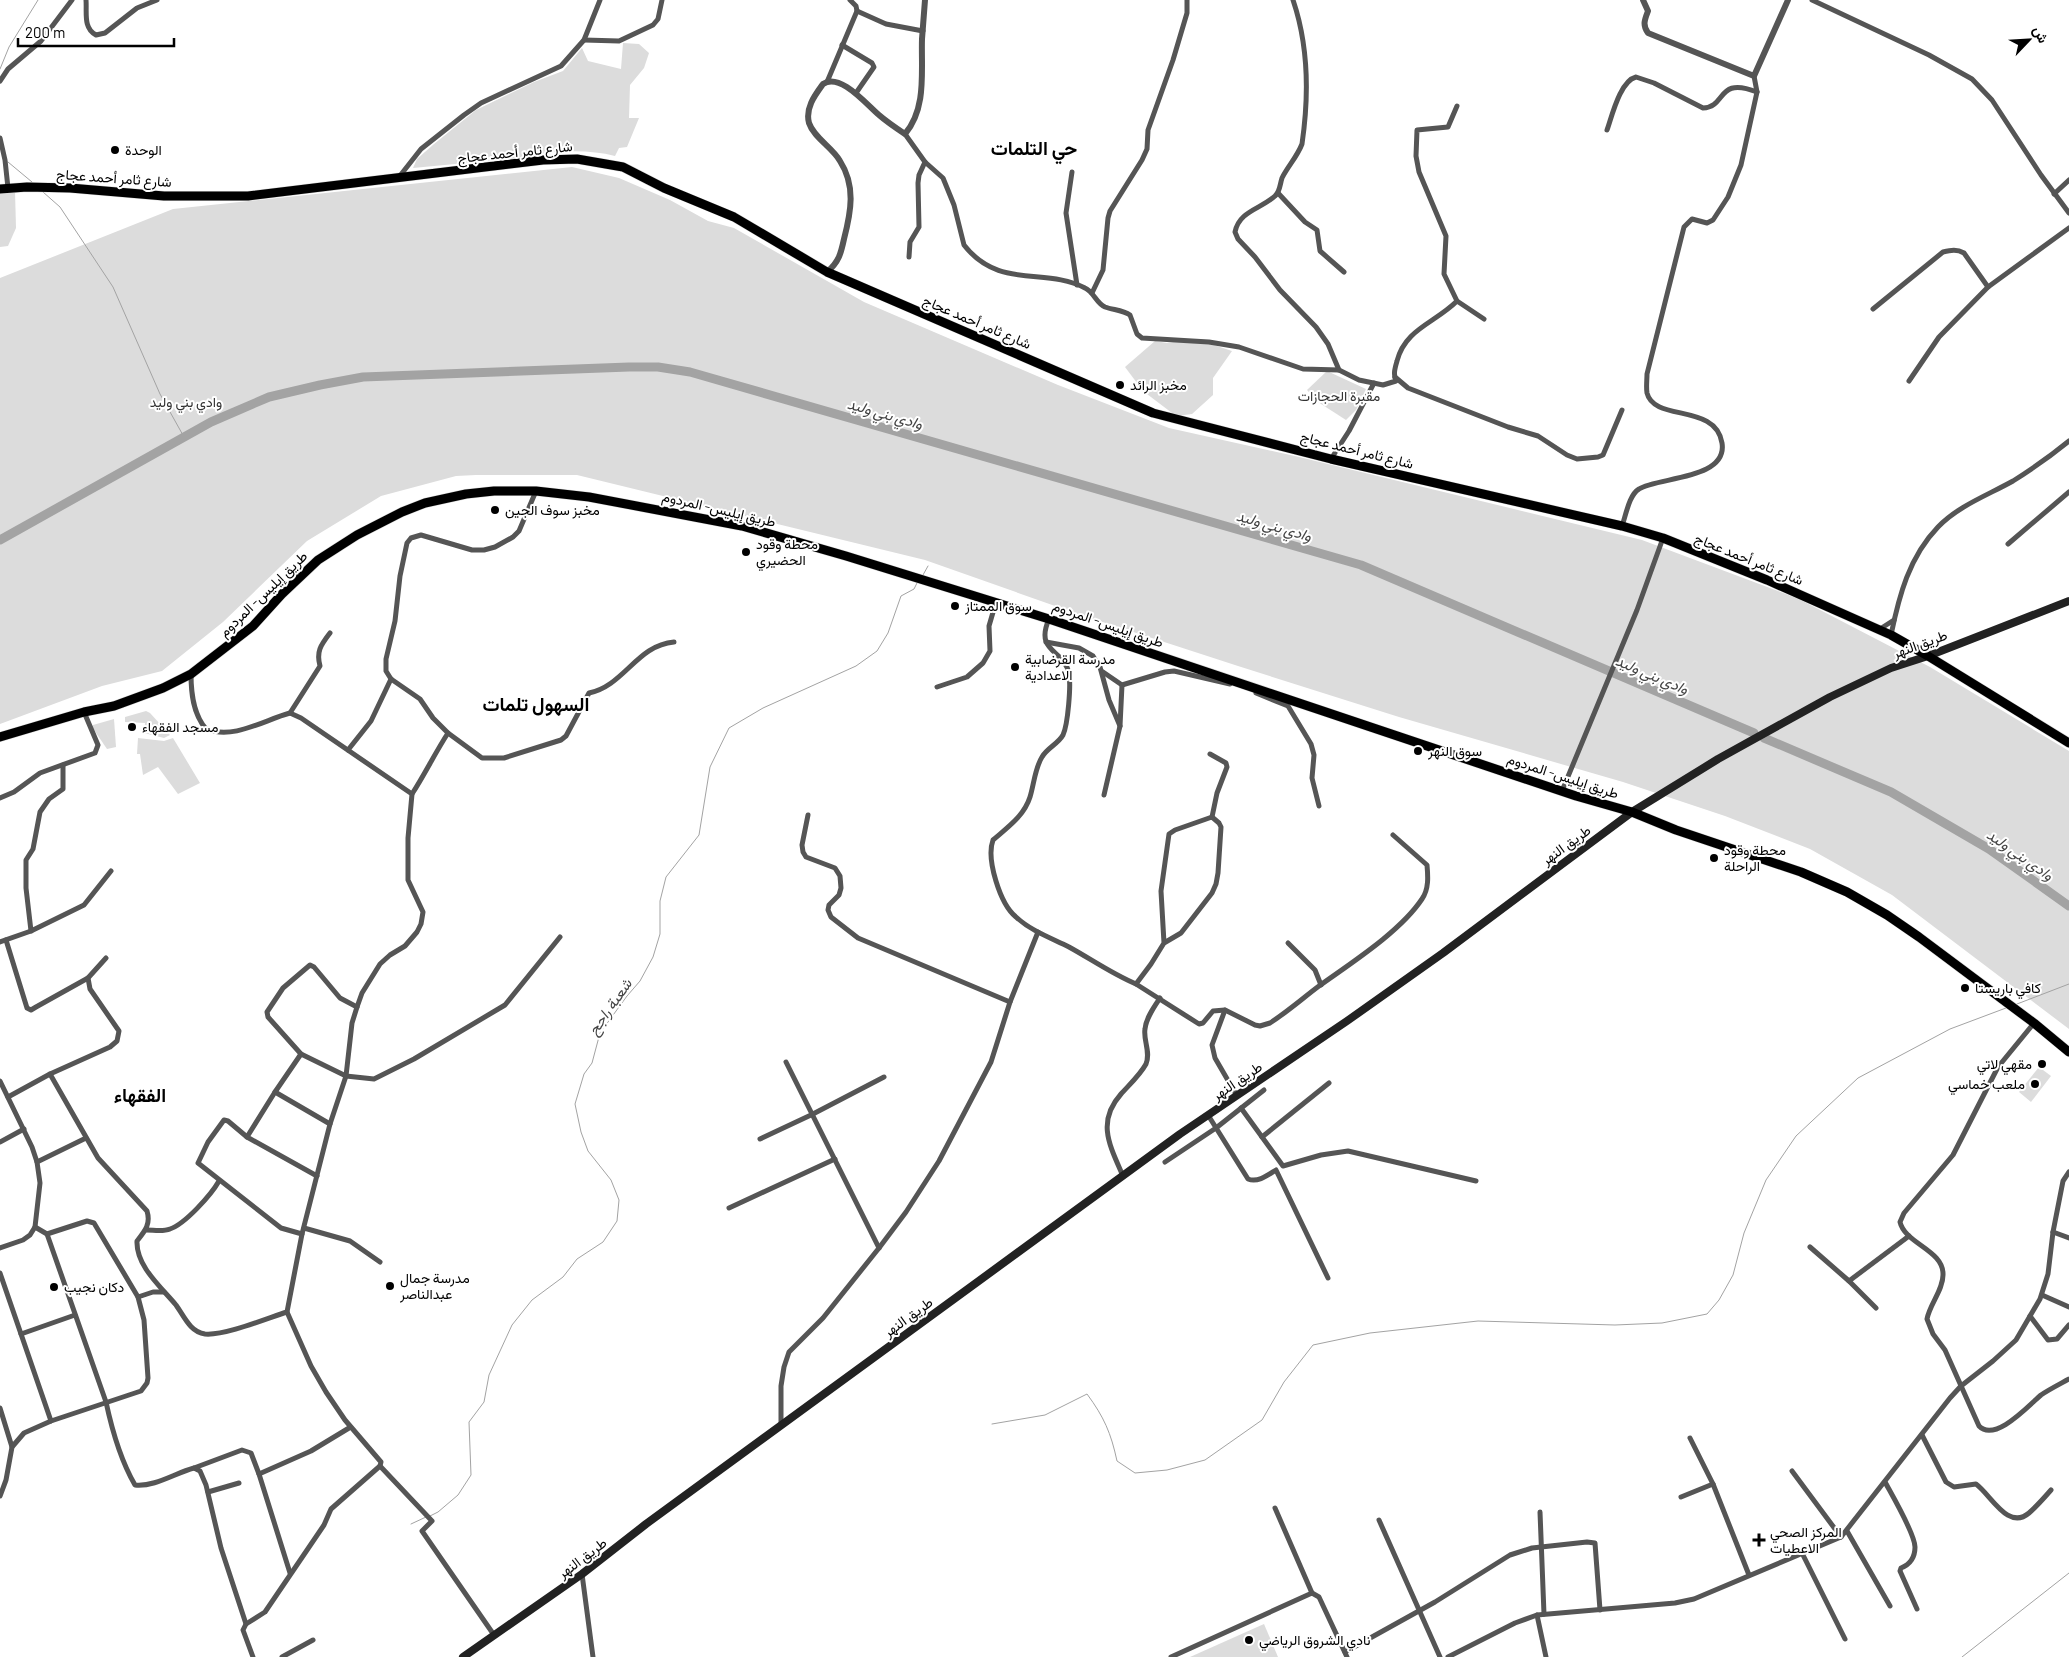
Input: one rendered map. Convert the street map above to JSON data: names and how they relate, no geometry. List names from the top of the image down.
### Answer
{
  "streets": {
    "main road": ["شارع ثامر أحمد عجاج", "طريق إيليس- المردوم", "طريق النهر"]
  },
  "crossings": [
    ["شارع ثامر أحمد عجاج", "طريق النهر"],
    ["طريق إيليس- المردوم", "طريق النهر"]
  ],
  "districts": ["حي التلمات", "السهول تلمات", "الفقهاء"],
  "water": ["وادي بني وليد", "شعبة راجح"],
  "parks": ["مقبرة الحجازات", "وادي بني وليد"],
  "places": {
    "other": [
      "الوحدة",
      "مخبز الرائد",
      "مخبز سوف الجين",
      "محطة وقود الحضيري",
      "سوق الممتاز",
      "مدرسة القرضابية الاعدادية",
      "مسجد الفقهاء",
      "سوق النهر",
      "محطة وقود الراحلة",
      "كافي باريستا",
      "مقهي لاتي",
      "ملعب خماسي",
      "مدرسة جمال عبدالناصر",
      "دكان نجيب",
      "نادي الشروق الرياضي"
    ],
    "health": ["المركز الصحي الاعطيات"]
  },
  "scale_bar": "200 m",
  "north": "top right"
}
